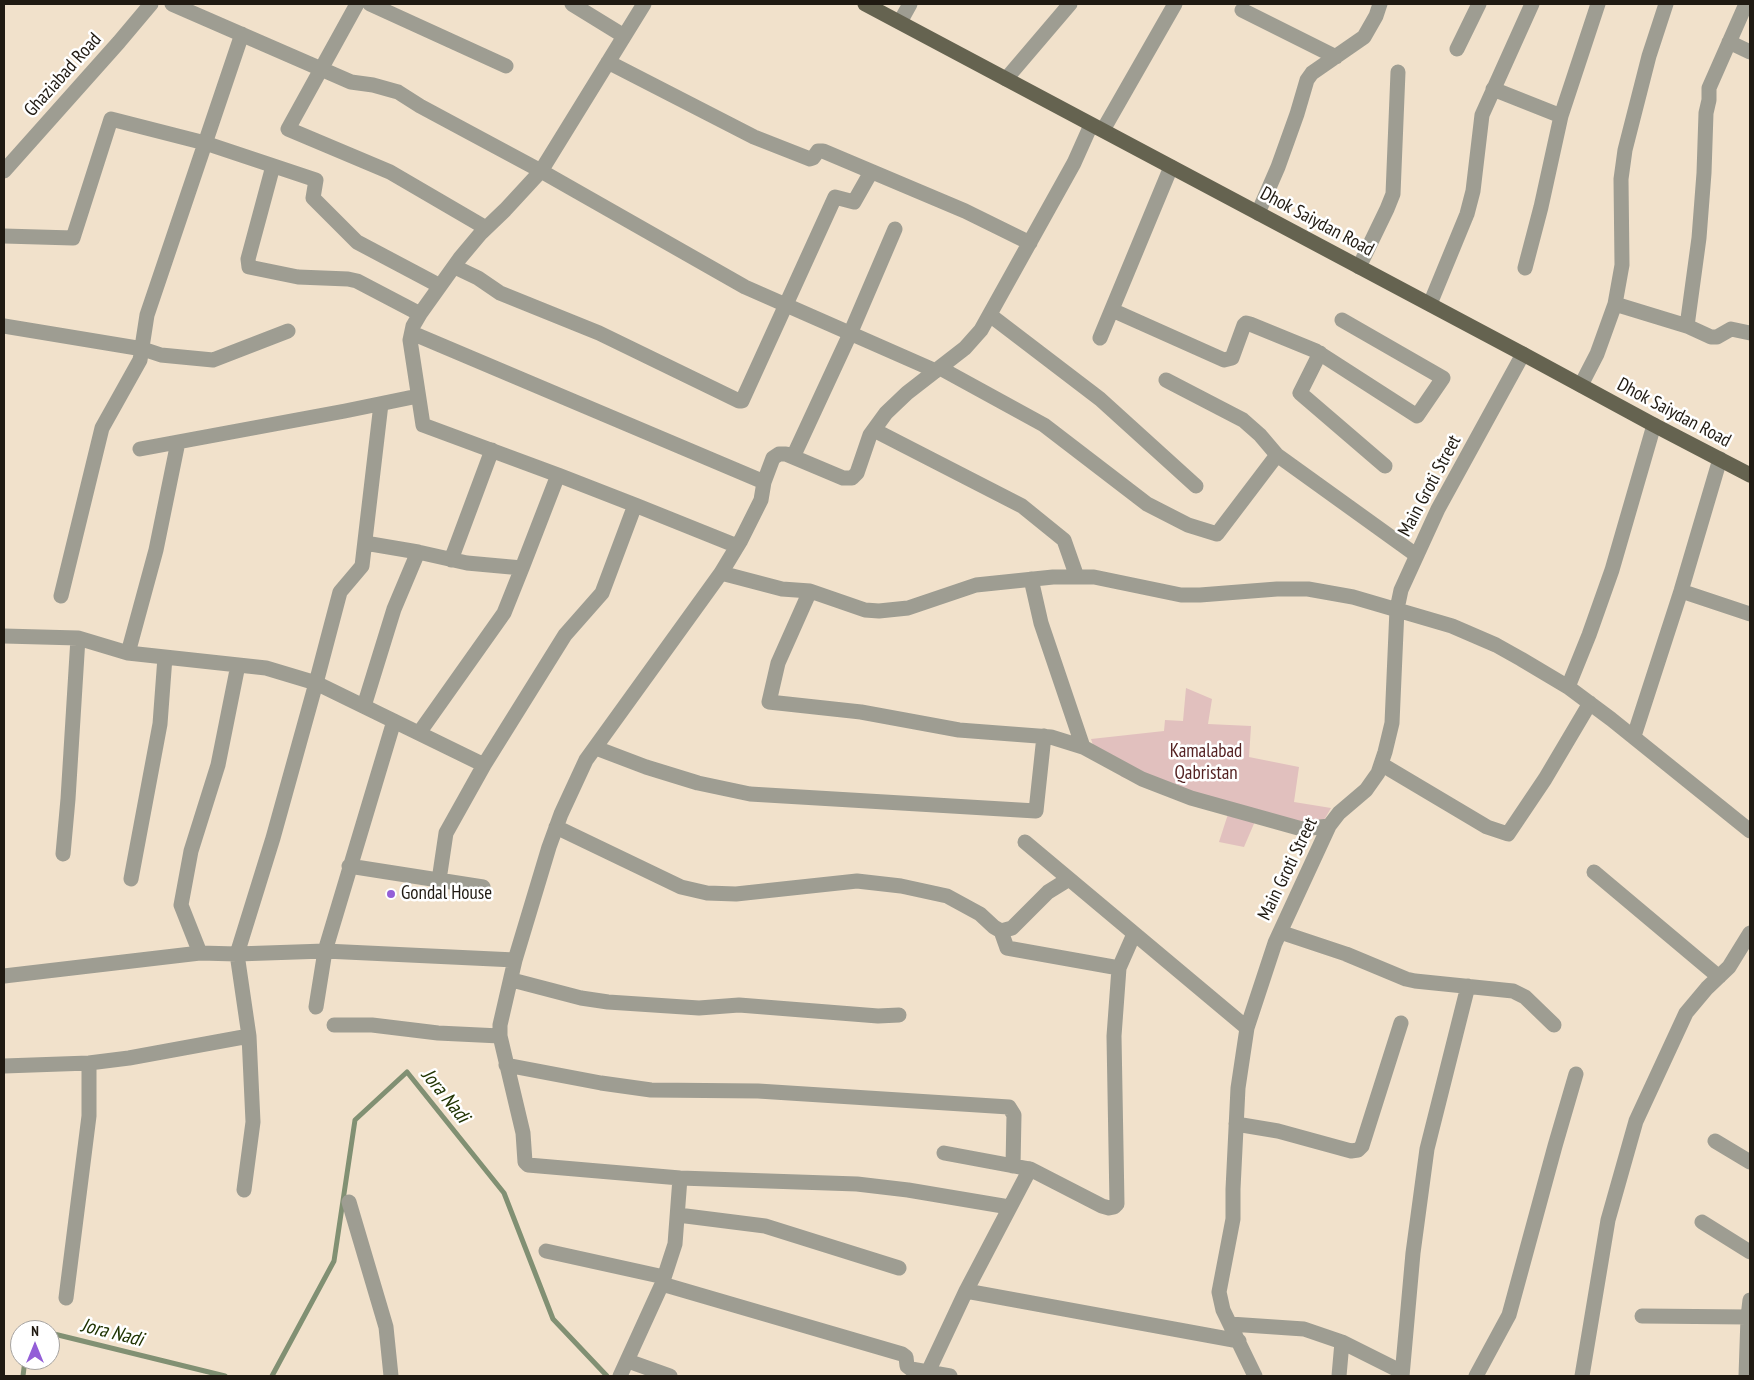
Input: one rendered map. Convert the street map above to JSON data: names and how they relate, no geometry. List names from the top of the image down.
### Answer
{
  "streets": {
    "main road": ["Dhok Saiydan Road"],
    "street": ["Ghaziabad Road", "Main Groti Street"]
  },
  "crossings": [
    ["Dhok Saiydan Road", "Main Groti Street"]
  ],
  "water": ["Jora Nadi"],
  "parks": ["Kamalabad Qabristan"],
  "places": ["Gondal House"],
  "north": "top"
}
